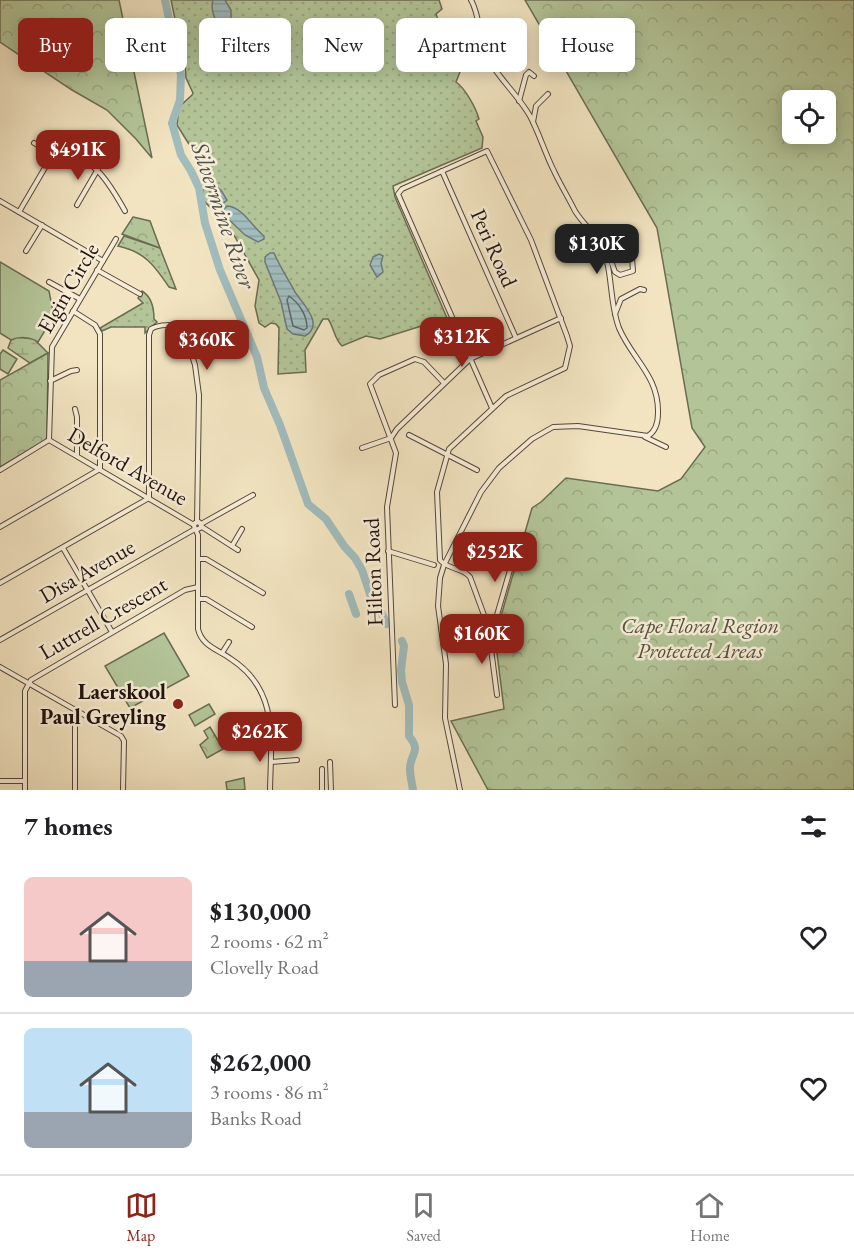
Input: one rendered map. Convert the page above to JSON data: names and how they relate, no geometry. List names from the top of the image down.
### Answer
{
  "streets": {
    "street": [
      "Peri Road",
      "Elgin Circle",
      "Delford Avenue",
      "Disa Avenue",
      "Hilton Road",
      "Luttrell Crescent"
    ]
  },
  "crossings": [
    ["Elgin Circle", "Delford Avenue"],
    ["Delford Avenue", "Disa Avenue"]
  ],
  "water": ["Silvermine River"],
  "parks": ["Cape Floral Region Protected Areas"],
  "places": ["Laerskool Paul Greyling"],
  "page": {
    "chip": [
      "Buy",
      "Rent",
      "Filters",
      "New",
      "Apartment",
      "House"
    ],
    "price": [
      "$491K",
      "$130K",
      "$312K",
      "$360K",
      "$252K",
      "$160K",
      "$262K"
    ],
    "heading": "7 homes",
    "list": [
      {
        "name": "$130,000",
        "note": "2 rooms · 62 m² · Clovelly Road"
      },
      {
        "name": "$262,000",
        "note": "3 rooms · 86 m² · Banks Road"
      }
    ],
    "tabs": ["Map", "Saved", "Home"]
  }
}
